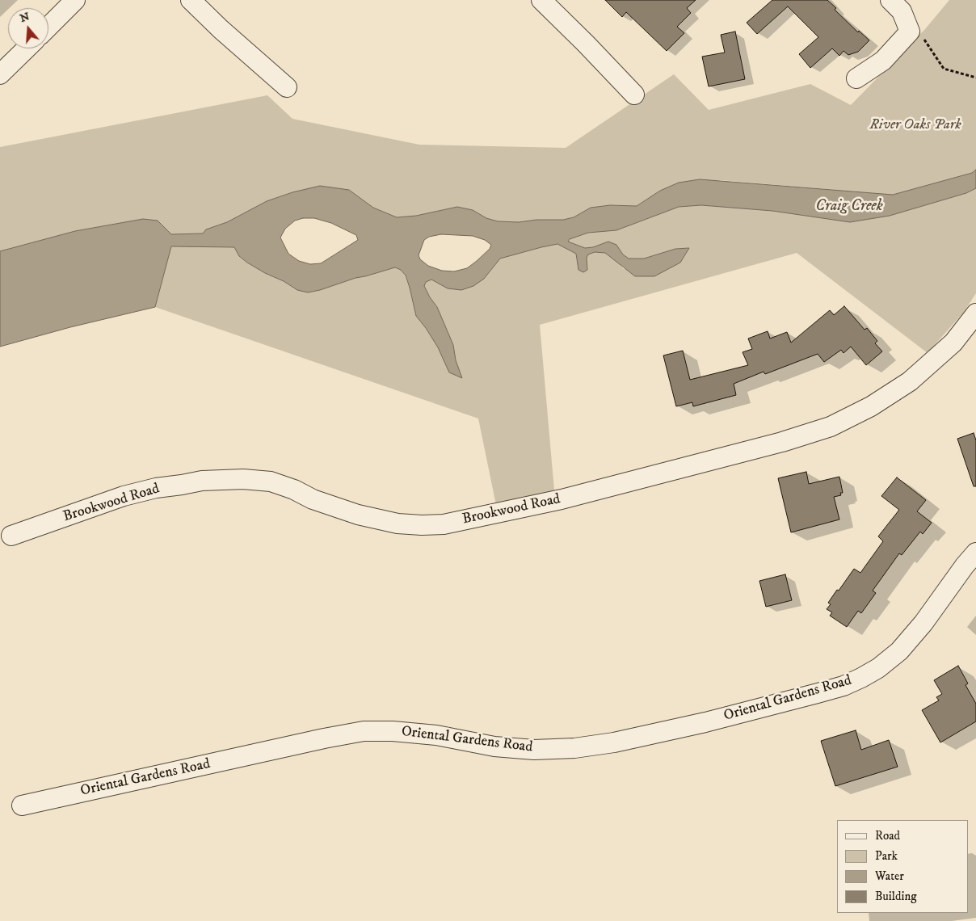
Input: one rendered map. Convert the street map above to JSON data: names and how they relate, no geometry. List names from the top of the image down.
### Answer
{
  "streets": {
    "street": ["Brookwood Road", "Oriental Gardens Road"]
  },
  "water": ["Craig Creek"],
  "parks": ["River Oaks Park"],
  "legend": [
    "Road",
    "Park",
    "Water",
    "Building"
  ],
  "north": "top"
}
